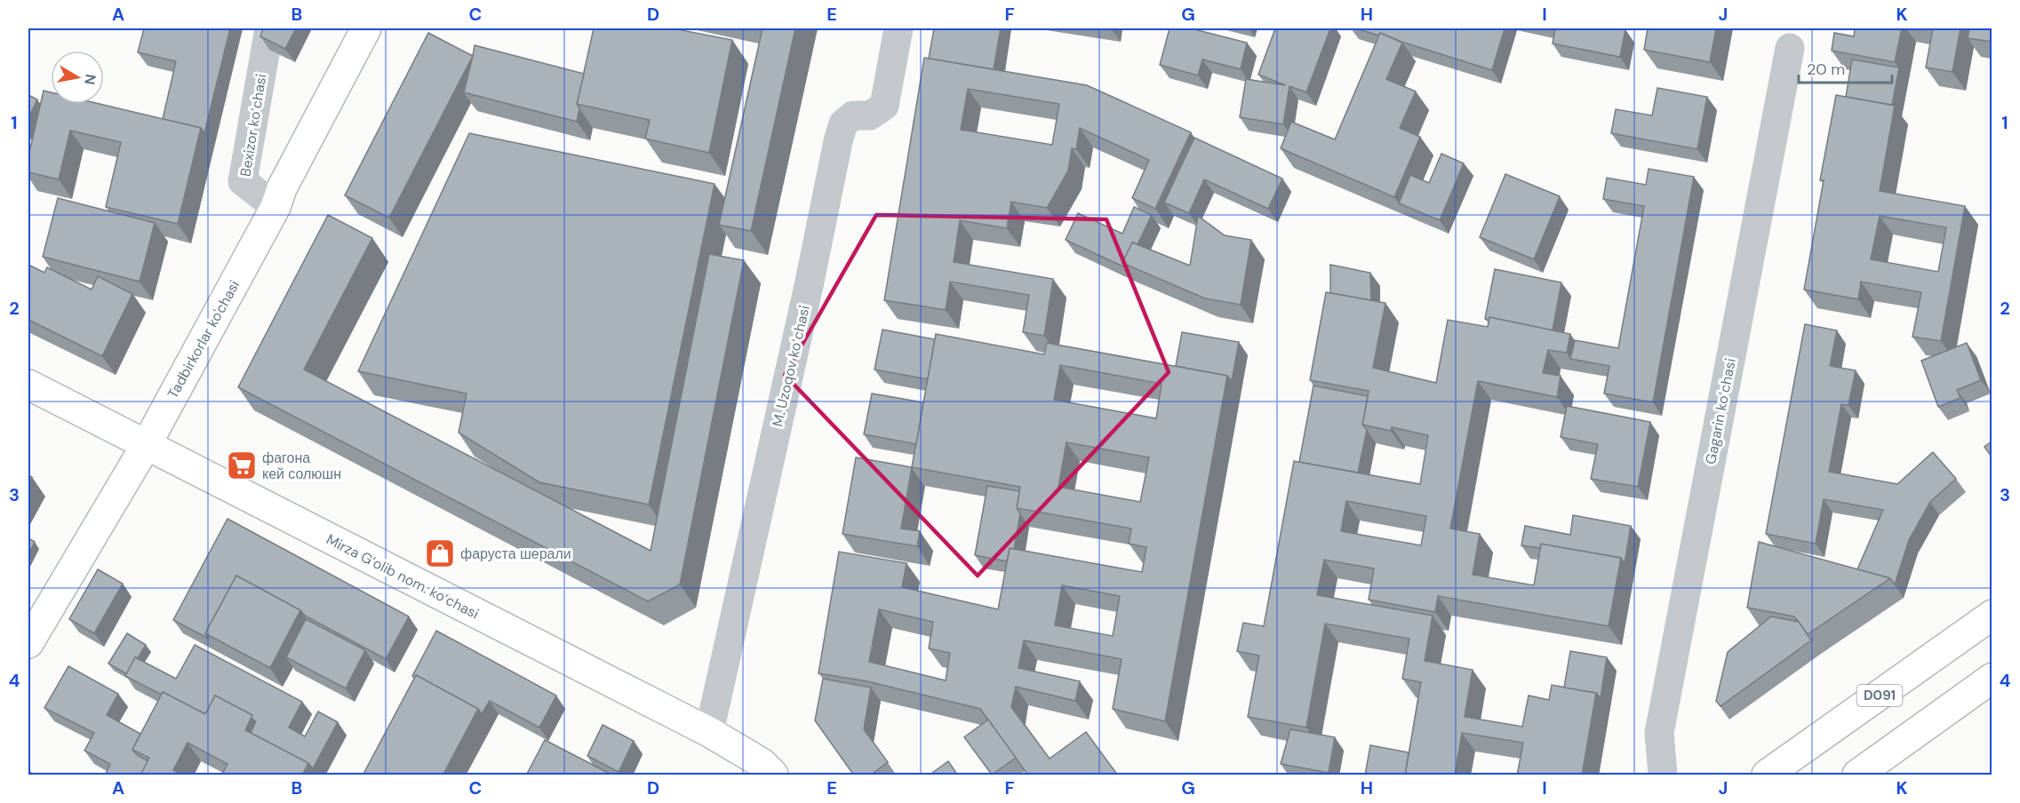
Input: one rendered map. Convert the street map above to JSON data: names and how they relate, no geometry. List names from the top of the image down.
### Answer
{
  "streets": {
    "main road": ["Tadbirkorlar ko'chasi", "Mirza G‘olib nom. ko‘chasi", "D091"],
    "street": ["Bexizor koʻchasi", "M. Uzoqov koʻchasi", "Gagarin koʻchasi"]
  },
  "crossings": [
    ["Bexizor koʻchasi", "Tadbirkorlar ko'chasi"],
    ["Tadbirkorlar ko'chasi", "Mirza G‘olib nom. ko‘chasi"],
    ["M. Uzoqov koʻchasi", "Mirza G‘olib nom. ko‘chasi"]
  ],
  "places": {
    "supermarket": ["фагона кей солюшн"],
    "shop": ["фаруста шерали"]
  },
  "scale_bar": "20 m",
  "north": "right",
  "grid": {
    "columns": [
      "A",
      "B",
      "C",
      "D",
      "E",
      "F",
      "G",
      "H",
      "I",
      "J",
      "K"
    ],
    "rows": [
      "1",
      "2",
      "3",
      "4"
    ]
  }
}
